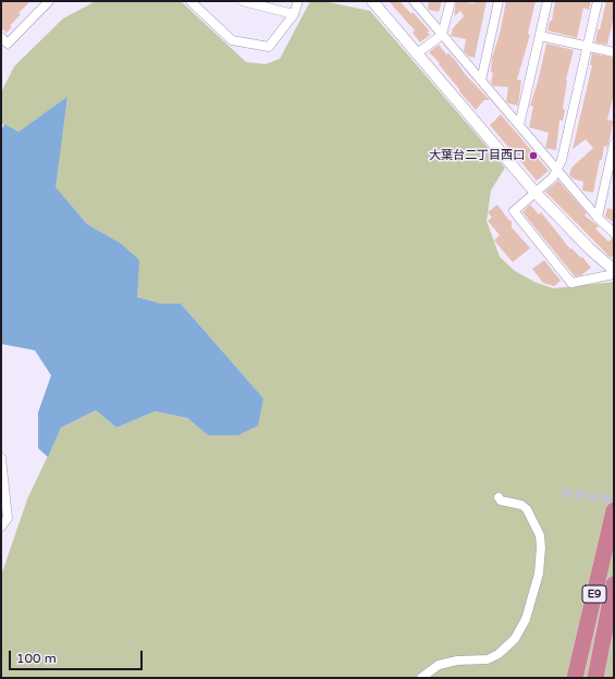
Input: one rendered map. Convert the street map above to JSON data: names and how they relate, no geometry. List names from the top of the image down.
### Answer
{
  "streets": {
    "highway": ["E9"]
  },
  "places": ["大葉台二丁目西口"],
  "scale_bar": "100 m"
}
